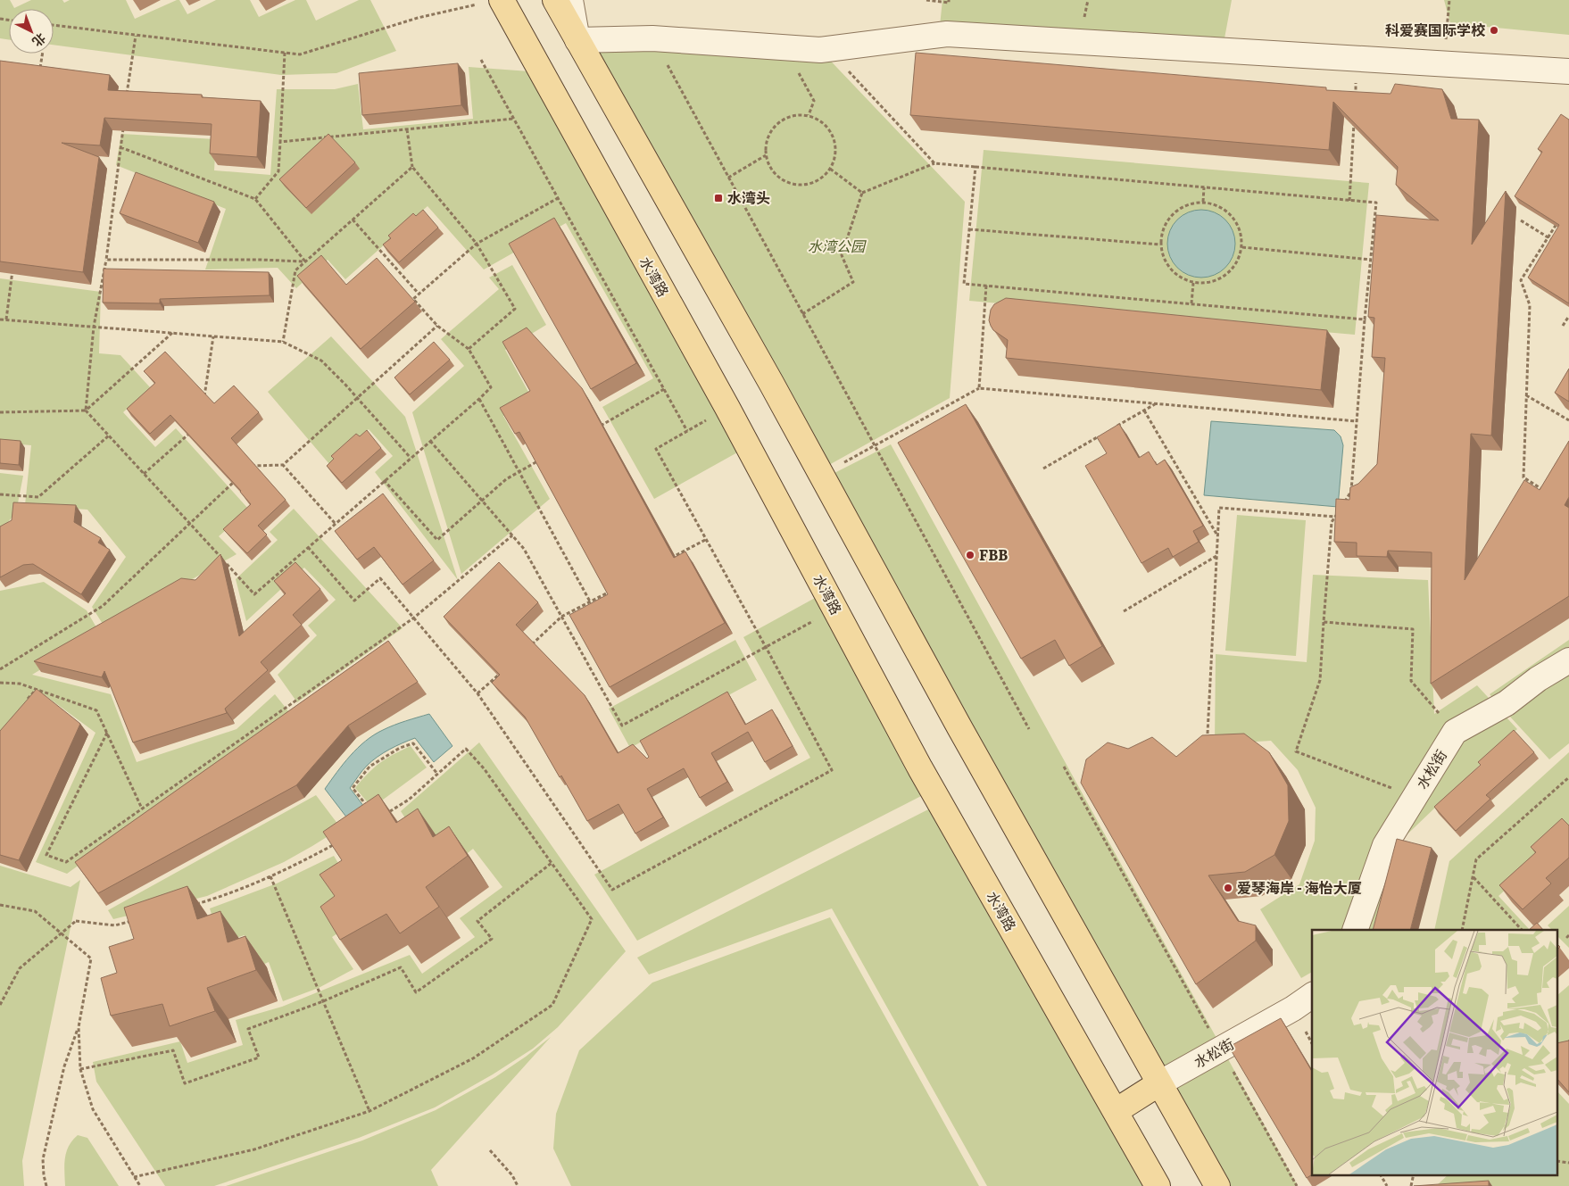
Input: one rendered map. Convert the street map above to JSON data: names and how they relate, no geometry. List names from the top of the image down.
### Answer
{
  "streets": {
    "main road": ["水湾路"],
    "street": ["水松街"]
  },
  "parks": ["水湾公园"],
  "places": {
    "other": ["科爱赛国际学校", "FBB", "爱琴海岸 - 海怡大厦"],
    "transit": ["水湾头"]
  },
  "north": "bottom right"
}
